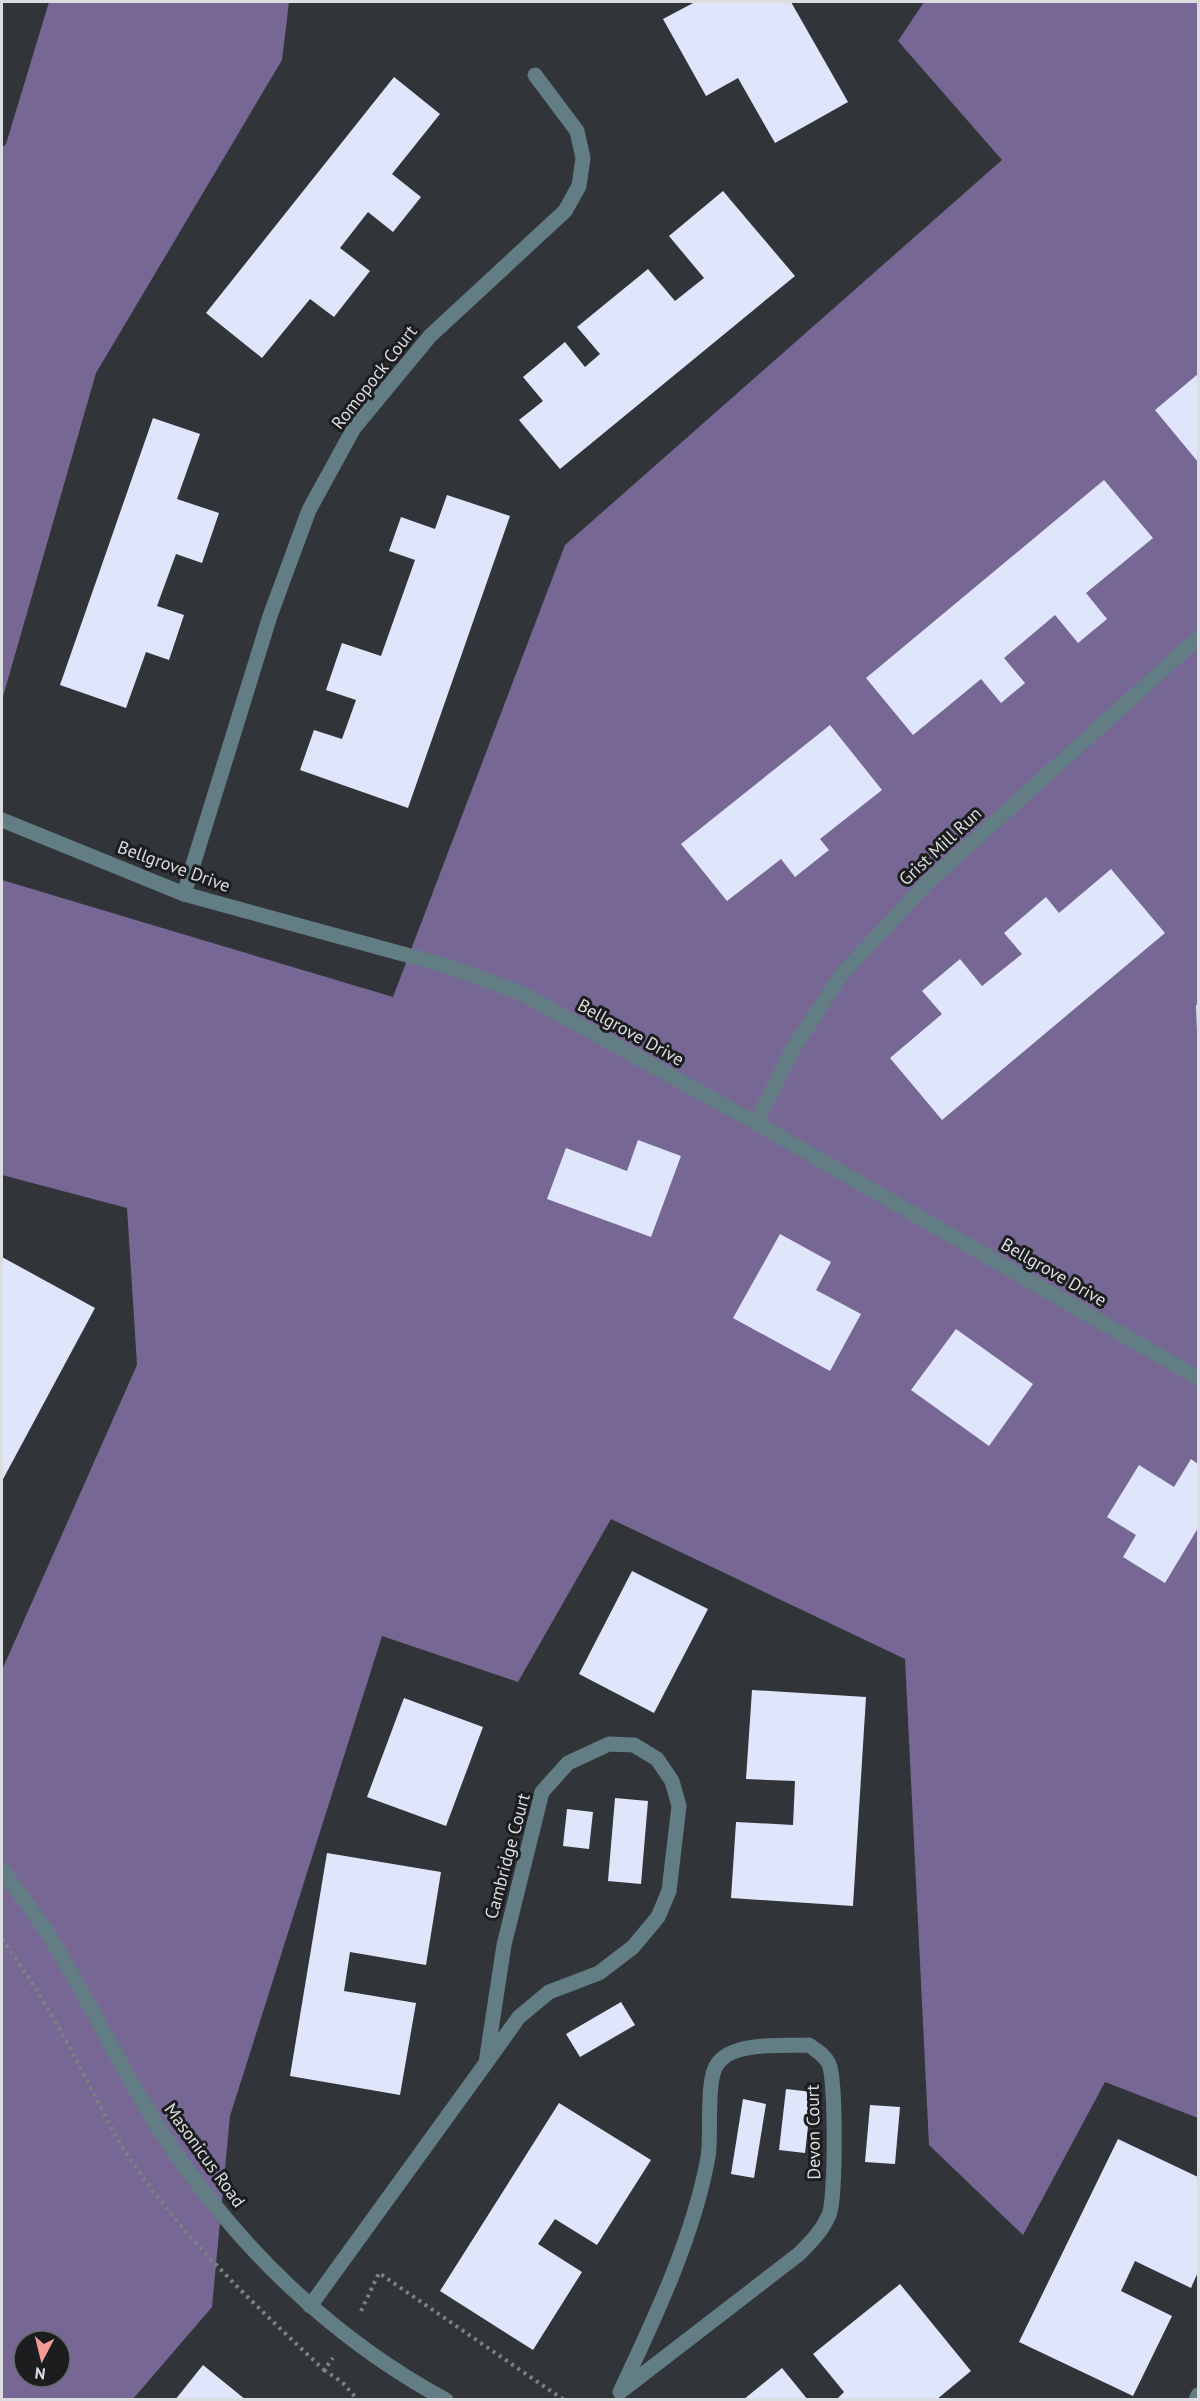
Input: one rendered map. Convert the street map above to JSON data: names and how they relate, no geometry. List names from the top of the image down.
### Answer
{
  "streets": {
    "street": [
      "Romopock Court",
      "Grist Mill Run",
      "Bellgrove Drive",
      "Cambridge Court",
      "Devon Court",
      "Masonicus Road"
    ]
  },
  "crossings": [
    ["Romopock Court", "Bellgrove Drive"],
    ["Grist Mill Run", "Bellgrove Drive"],
    ["Cambridge Court", "Masonicus Road"]
  ],
  "north": "bottom"
}
